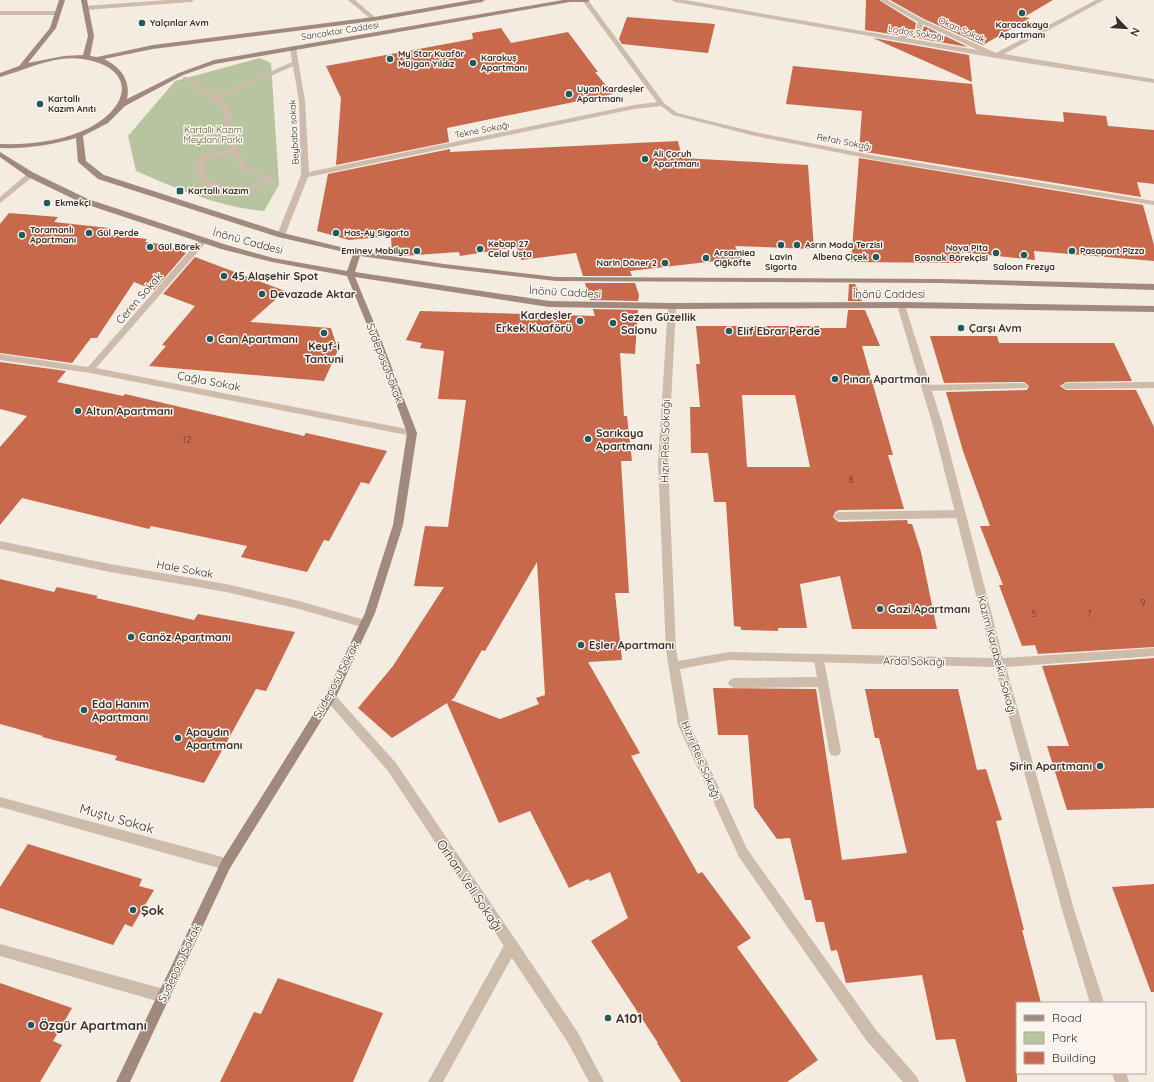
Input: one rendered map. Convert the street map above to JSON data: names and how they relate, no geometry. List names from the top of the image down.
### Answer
{
  "streets": {
    "street": [
      "Okan Sokak",
      "Sancaktar Caddesi",
      "Lodos Sokağı",
      "Tekne Sokağı",
      "Beybaba sokak",
      "Refah Sokağı",
      "İnönü Caddesi",
      "Ceren Sokak",
      "Sudeposu Sokak",
      "Çağla Sokak",
      "Hızır Reis Sokağı",
      "Hale Sokak",
      "Kazım Karabekir Sokağı",
      "Arda Sokağı",
      "Muştu Sokak",
      "Orhan Veli Sokağı"
    ]
  },
  "crossings": [
    ["Okan Sokak", "Lodos Sokağı"],
    ["Sancaktar Caddesi", "Beybaba sokak"],
    ["Sancaktar Caddesi", "Refah Sokağı"],
    ["Tekne Sokağı", "Beybaba sokak"],
    ["Tekne Sokağı", "Refah Sokağı"],
    ["Beybaba sokak", "İnönü Caddesi"],
    ["İnönü Caddesi", "Ceren Sokak"],
    ["İnönü Caddesi", "Sudeposu Sokak"],
    ["İnönü Caddesi", "Hızır Reis Sokağı"],
    ["İnönü Caddesi", "Kazım Karabekir Sokağı"],
    ["Ceren Sokak", "Çağla Sokak"],
    ["Sudeposu Sokak", "Çağla Sokak"],
    ["Sudeposu Sokak", "Hale Sokak"],
    ["Sudeposu Sokak", "Muştu Sokak"],
    ["Sudeposu Sokak", "Orhan Veli Sokağı"],
    ["Hızır Reis Sokağı", "Arda Sokağı"],
    ["Kazım Karabekir Sokağı", "Arda Sokağı"]
  ],
  "parks": ["Kartallı Kazım Meydanı Parkı"],
  "places": {
    "other": [
      "Karacakaya Apartmanı",
      "Yalçınlar Avm",
      "My Star Kuaför Müjgan Yıldız",
      "Karakuş Apartmanı",
      "Uyan Kardeşler Apartmanı",
      "Kartallı Kazım Anıtı",
      "Ali Çoruh Apartmanı",
      "Ekmekçi",
      "Gül Perde",
      "Has-Ay Sigorta",
      "Toramanlı Apartmanı",
      "Lavin Sigorta",
      "Asrın Moda Terzisi",
      "Gül Börek",
      "Kebap 27 Celal Usta",
      "Eminev Mobilya",
      "Pasaport Pizza",
      "Nova Pita Boşnak Börekçisi",
      "Saloon Frezya",
      "Albena Çiçek",
      "Arsamiea Çiğköfte",
      "Narin Döner 2",
      "45 Alaşehir Spot",
      "Devazade Aktar",
      "Kardeşler Erkek Kuaförü",
      "Sezen Güzellik Salonu",
      "Çarşı Avm",
      "Elif Ebrar Perde",
      "Keyf-i Tantuni",
      "Can Apartmanı",
      "Pınar Apartmanı",
      "Altun Apartmanı",
      "Sarıkaya Apartmanı",
      "Gazi Apartmanı",
      "Canöz Apartmanı",
      "Eşler Apartmanı",
      "Eda Hanım Apartmanı",
      "Apaydın Apartmanı",
      "Şirin Apartmanı",
      "Şok",
      "A101",
      "Özgür Apartmanı"
    ],
    "transit": ["Kartallı Kazım"]
  },
  "house_numbers": [
    "12",
    "8",
    "9",
    "5",
    "7"
  ],
  "legend": ["Road", "Park", "Building"],
  "north": "bottom right"
}
